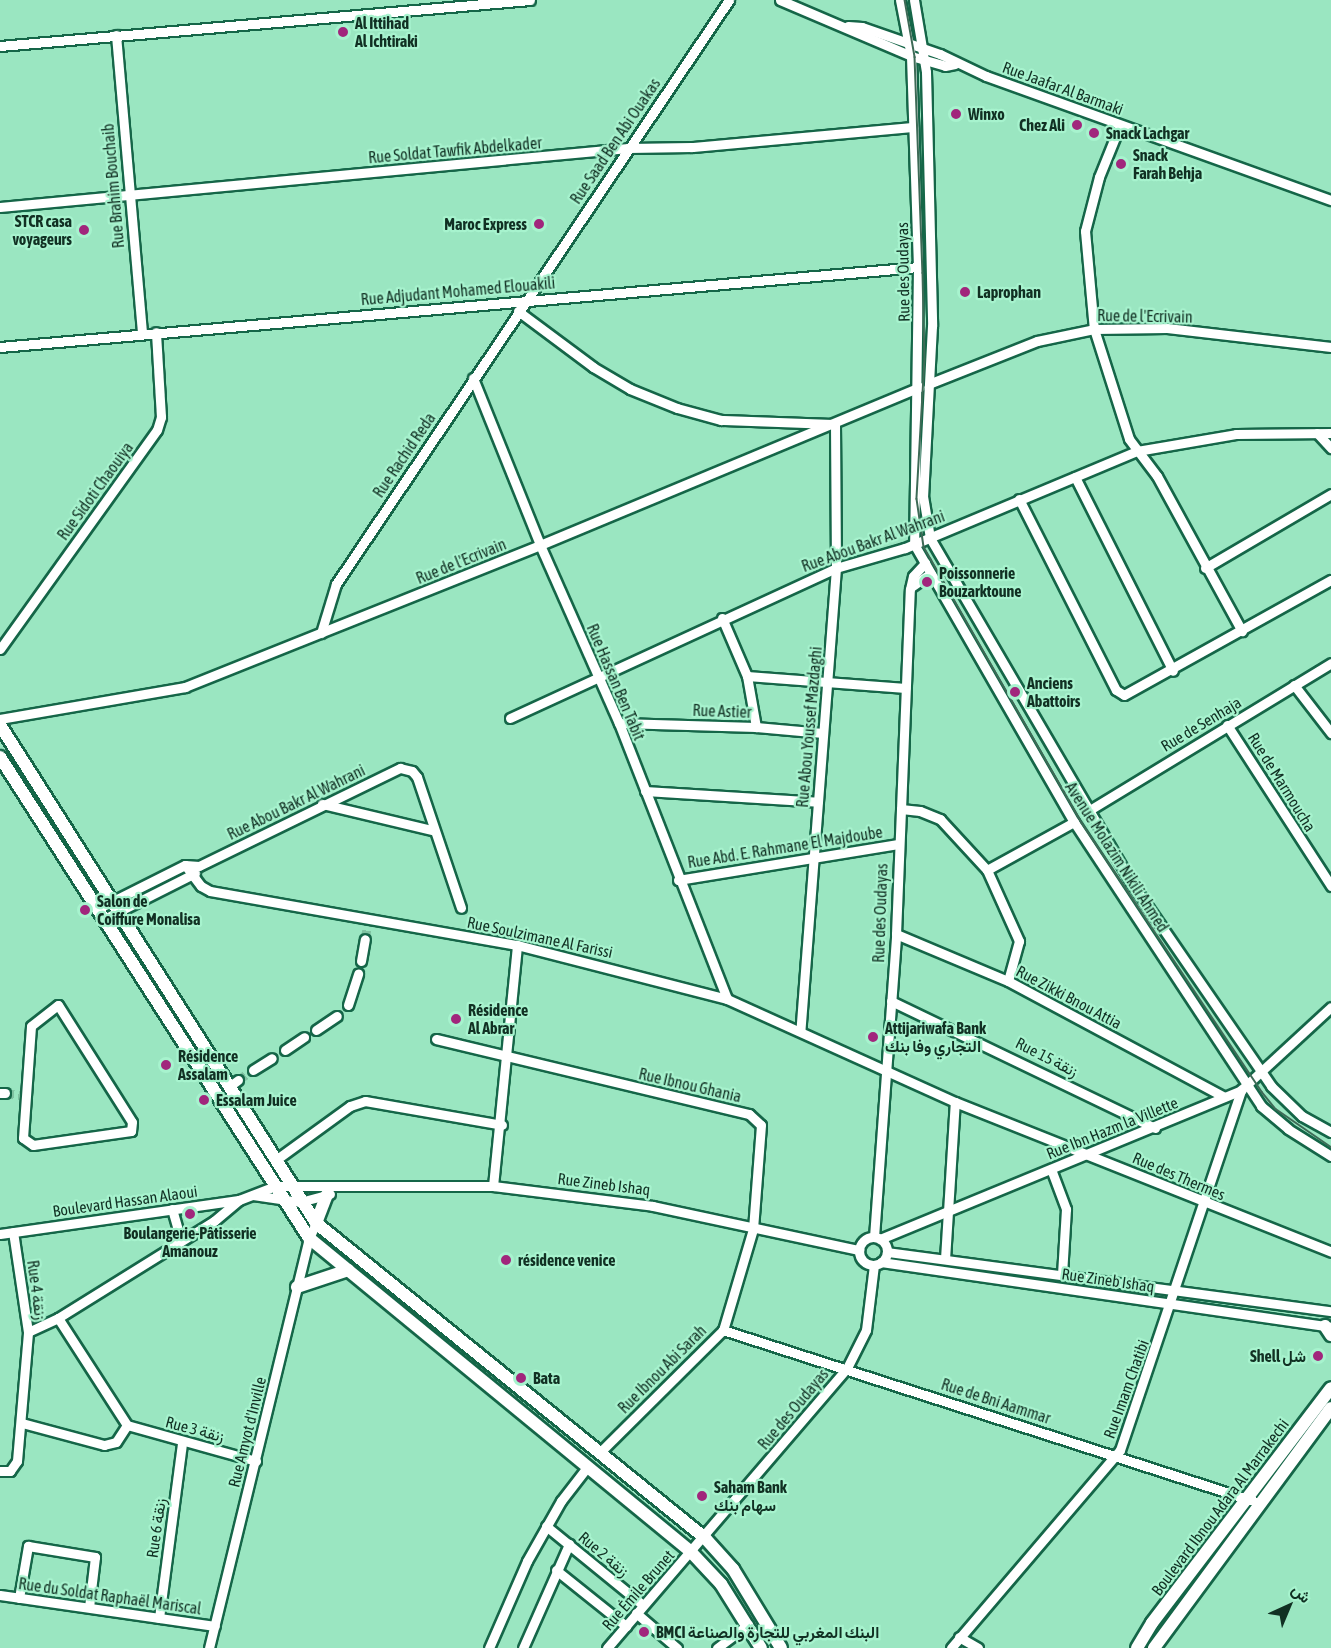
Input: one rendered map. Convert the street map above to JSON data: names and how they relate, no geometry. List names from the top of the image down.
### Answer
{
  "streets": {
    "main road": ["Boulevard Ibnou Adara Al Marrakechi"],
    "street": [
      "Rue Jaafar Al Barmaki",
      "Rue Saad Ben Abi Ouakas",
      "Rue Soldat Tawfik Abdelkader",
      "Rue Brahim Bouchaib",
      "Rue des Oudayas",
      "Rue Adjudant Mohamed Elouakili",
      "Rue de l'Ecrivain",
      "Rue Rachid Reda",
      "Rue Sidoti Chaouiya",
      "Rue Abou Bakr Al Wahrani",
      "Rue Hassan Ben Tabit",
      "Rue Astier",
      "Rue de Senhaja",
      "Rue Abou Youssef Mazdaghi",
      "Rue de Marmoucha",
      "Rue Abd. E. Rahmane El Majdoube",
      "Avenue Molazim Nikili Ahmed",
      "Rue Soulzimane Al Farissi",
      "Rue Zikki Bnou Attia",
      "Rue 15 زنقة",
      "Rue Ibnou Ghania",
      "Rue Ibn Hazm la Villette",
      "Rue des Thermes",
      "Rue Zineb Ishaq",
      "Boulevard Hassan Alaoui",
      "Rue 4 زنقة",
      "Rue Ibnou Abi Sarah",
      "Rue Imam Chatibi",
      "Rue de Bni Aammar",
      "Rue 3 زنقة",
      "Rue Amyot d'Inville",
      "Rue 6 زنقة",
      "Rue 2 زنقة",
      "Rue Émile Brunet",
      "Rue du Soldat Raphaël Mariscal"
    ]
  },
  "crossings": [
    ["Rue Jaafar Al Barmaki", "Rue des Oudayas"],
    ["Rue Saad Ben Abi Ouakas", "Rue Soldat Tawfik Abdelkader"],
    ["Rue Saad Ben Abi Ouakas", "Rue Adjudant Mohamed Elouakili"],
    ["Rue Saad Ben Abi Ouakas", "Rue Rachid Reda"],
    ["Rue Soldat Tawfik Abdelkader", "Rue Brahim Bouchaib"],
    ["Rue Soldat Tawfik Abdelkader", "Rue des Oudayas"],
    ["Rue Brahim Bouchaib", "Rue Adjudant Mohamed Elouakili"],
    ["Rue des Oudayas", "Rue Adjudant Mohamed Elouakili"],
    ["Rue des Oudayas", "Rue de l'Ecrivain"],
    ["Rue des Oudayas", "Rue Abou Bakr Al Wahrani"],
    ["Rue des Oudayas", "Rue Abd. E. Rahmane El Majdoube"],
    ["Rue des Oudayas", "Avenue Molazim Nikili Ahmed"],
    ["Rue des Oudayas", "Rue Soulzimane Al Farissi"],
    ["Rue des Oudayas", "Rue Zikki Bnou Attia"],
    ["Rue des Oudayas", "Rue 15 زنقة"],
    ["Rue des Oudayas", "Rue Ibn Hazm la Villette"],
    ["Rue des Oudayas", "Rue des Thermes"],
    ["Rue des Oudayas", "Rue Zineb Ishaq"],
    ["Rue des Oudayas", "Rue de Bni Aammar"],
    ["Rue des Oudayas", "Rue Émile Brunet"],
    ["Rue Adjudant Mohamed Elouakili", "Rue Rachid Reda"],
    ["Rue Adjudant Mohamed Elouakili", "Rue Sidoti Chaouiya"],
    ["Rue de l'Ecrivain", "Rue Rachid Reda"],
    ["Rue de l'Ecrivain", "Rue Hassan Ben Tabit"],
    ["Rue de l'Ecrivain", "Rue Abou Youssef Mazdaghi"],
    ["Rue Rachid Reda", "Rue Hassan Ben Tabit"],
    ["Rue Abou Bakr Al Wahrani", "Rue Hassan Ben Tabit"],
    ["Rue Abou Bakr Al Wahrani", "Rue Abou Youssef Mazdaghi"],
    ["Rue Abou Bakr Al Wahrani", "Avenue Molazim Nikili Ahmed"],
    ["Rue Hassan Ben Tabit", "Rue Astier"],
    ["Rue Hassan Ben Tabit", "Rue Abd. E. Rahmane El Majdoube"],
    ["Rue Hassan Ben Tabit", "Rue Soulzimane Al Farissi"],
    ["Rue Astier", "Rue Abou Youssef Mazdaghi"],
    ["Rue de Senhaja", "Rue de Marmoucha"],
    ["Rue de Senhaja", "Avenue Molazim Nikili Ahmed"],
    ["Rue Abou Youssef Mazdaghi", "Rue Abd. E. Rahmane El Majdoube"],
    ["Rue Abou Youssef Mazdaghi", "Rue Soulzimane Al Farissi"],
    ["Avenue Molazim Nikili Ahmed", "Rue Ibn Hazm la Villette"],
    ["Avenue Molazim Nikili Ahmed", "Rue Imam Chatibi"],
    ["Rue Soulzimane Al Farissi", "Rue des Thermes"],
    ["Rue Zikki Bnou Attia", "Rue Ibn Hazm la Villette"],
    ["Rue 15 زنقة", "Rue Ibn Hazm la Villette"],
    ["Rue Ibnou Ghania", "Rue Zineb Ishaq"],
    ["Rue Ibnou Ghania", "Rue Ibnou Abi Sarah"],
    ["Rue Ibn Hazm la Villette", "Rue des Thermes"],
    ["Rue Ibn Hazm la Villette", "Rue Zineb Ishaq"],
    ["Rue Ibn Hazm la Villette", "Rue Imam Chatibi"],
    ["Rue des Thermes", "Rue Imam Chatibi"],
    ["Rue Zineb Ishaq", "Boulevard Hassan Alaoui"],
    ["Rue Zineb Ishaq", "Rue Ibnou Abi Sarah"],
    ["Rue Zineb Ishaq", "Rue Imam Chatibi"],
    ["Boulevard Hassan Alaoui", "Rue 4 زنقة"],
    ["Rue Ibnou Abi Sarah", "Rue de Bni Aammar"],
    ["Rue Imam Chatibi", "Rue de Bni Aammar"],
    ["Rue de Bni Aammar", "Boulevard Ibnou Adara Al Marrakechi"],
    ["Rue 3 زنقة", "Rue Amyot d'Inville"],
    ["Rue 3 زنقة", "Rue 6 زنقة"],
    ["Rue Amyot d'Inville", "Rue du Soldat Raphaël Mariscal"],
    ["Rue 6 زنقة", "Rue du Soldat Raphaël Mariscal"],
    ["Rue 2 زنقة", "Rue Émile Brunet"]
  ],
  "places": [
    "Al Ittihad Al Ichtiraki",
    "Winxo",
    "Chez Ali",
    "Snack Lachgar",
    "Snack Farah Behja",
    "Maroc Express",
    "STCR casa voyageurs",
    "Laprophan",
    "Poissonnerie Bouzarktoune",
    "Anciens Abattoirs",
    "Salon de Coiffure Monalisa",
    "Résidence Al Abrar",
    "Attijariwafa Bank التجاري وفا بنك",
    "Résidence Assalam",
    "Essalam Juice",
    "Boulangerie-Pâtisserie Amanouz",
    "résidence venice",
    "Shell شل",
    "Bata",
    "Saham Bank سهام بنك",
    "BMCI البنك المغربي للتجارة والصناعة"
  ],
  "north": "top right"
}
